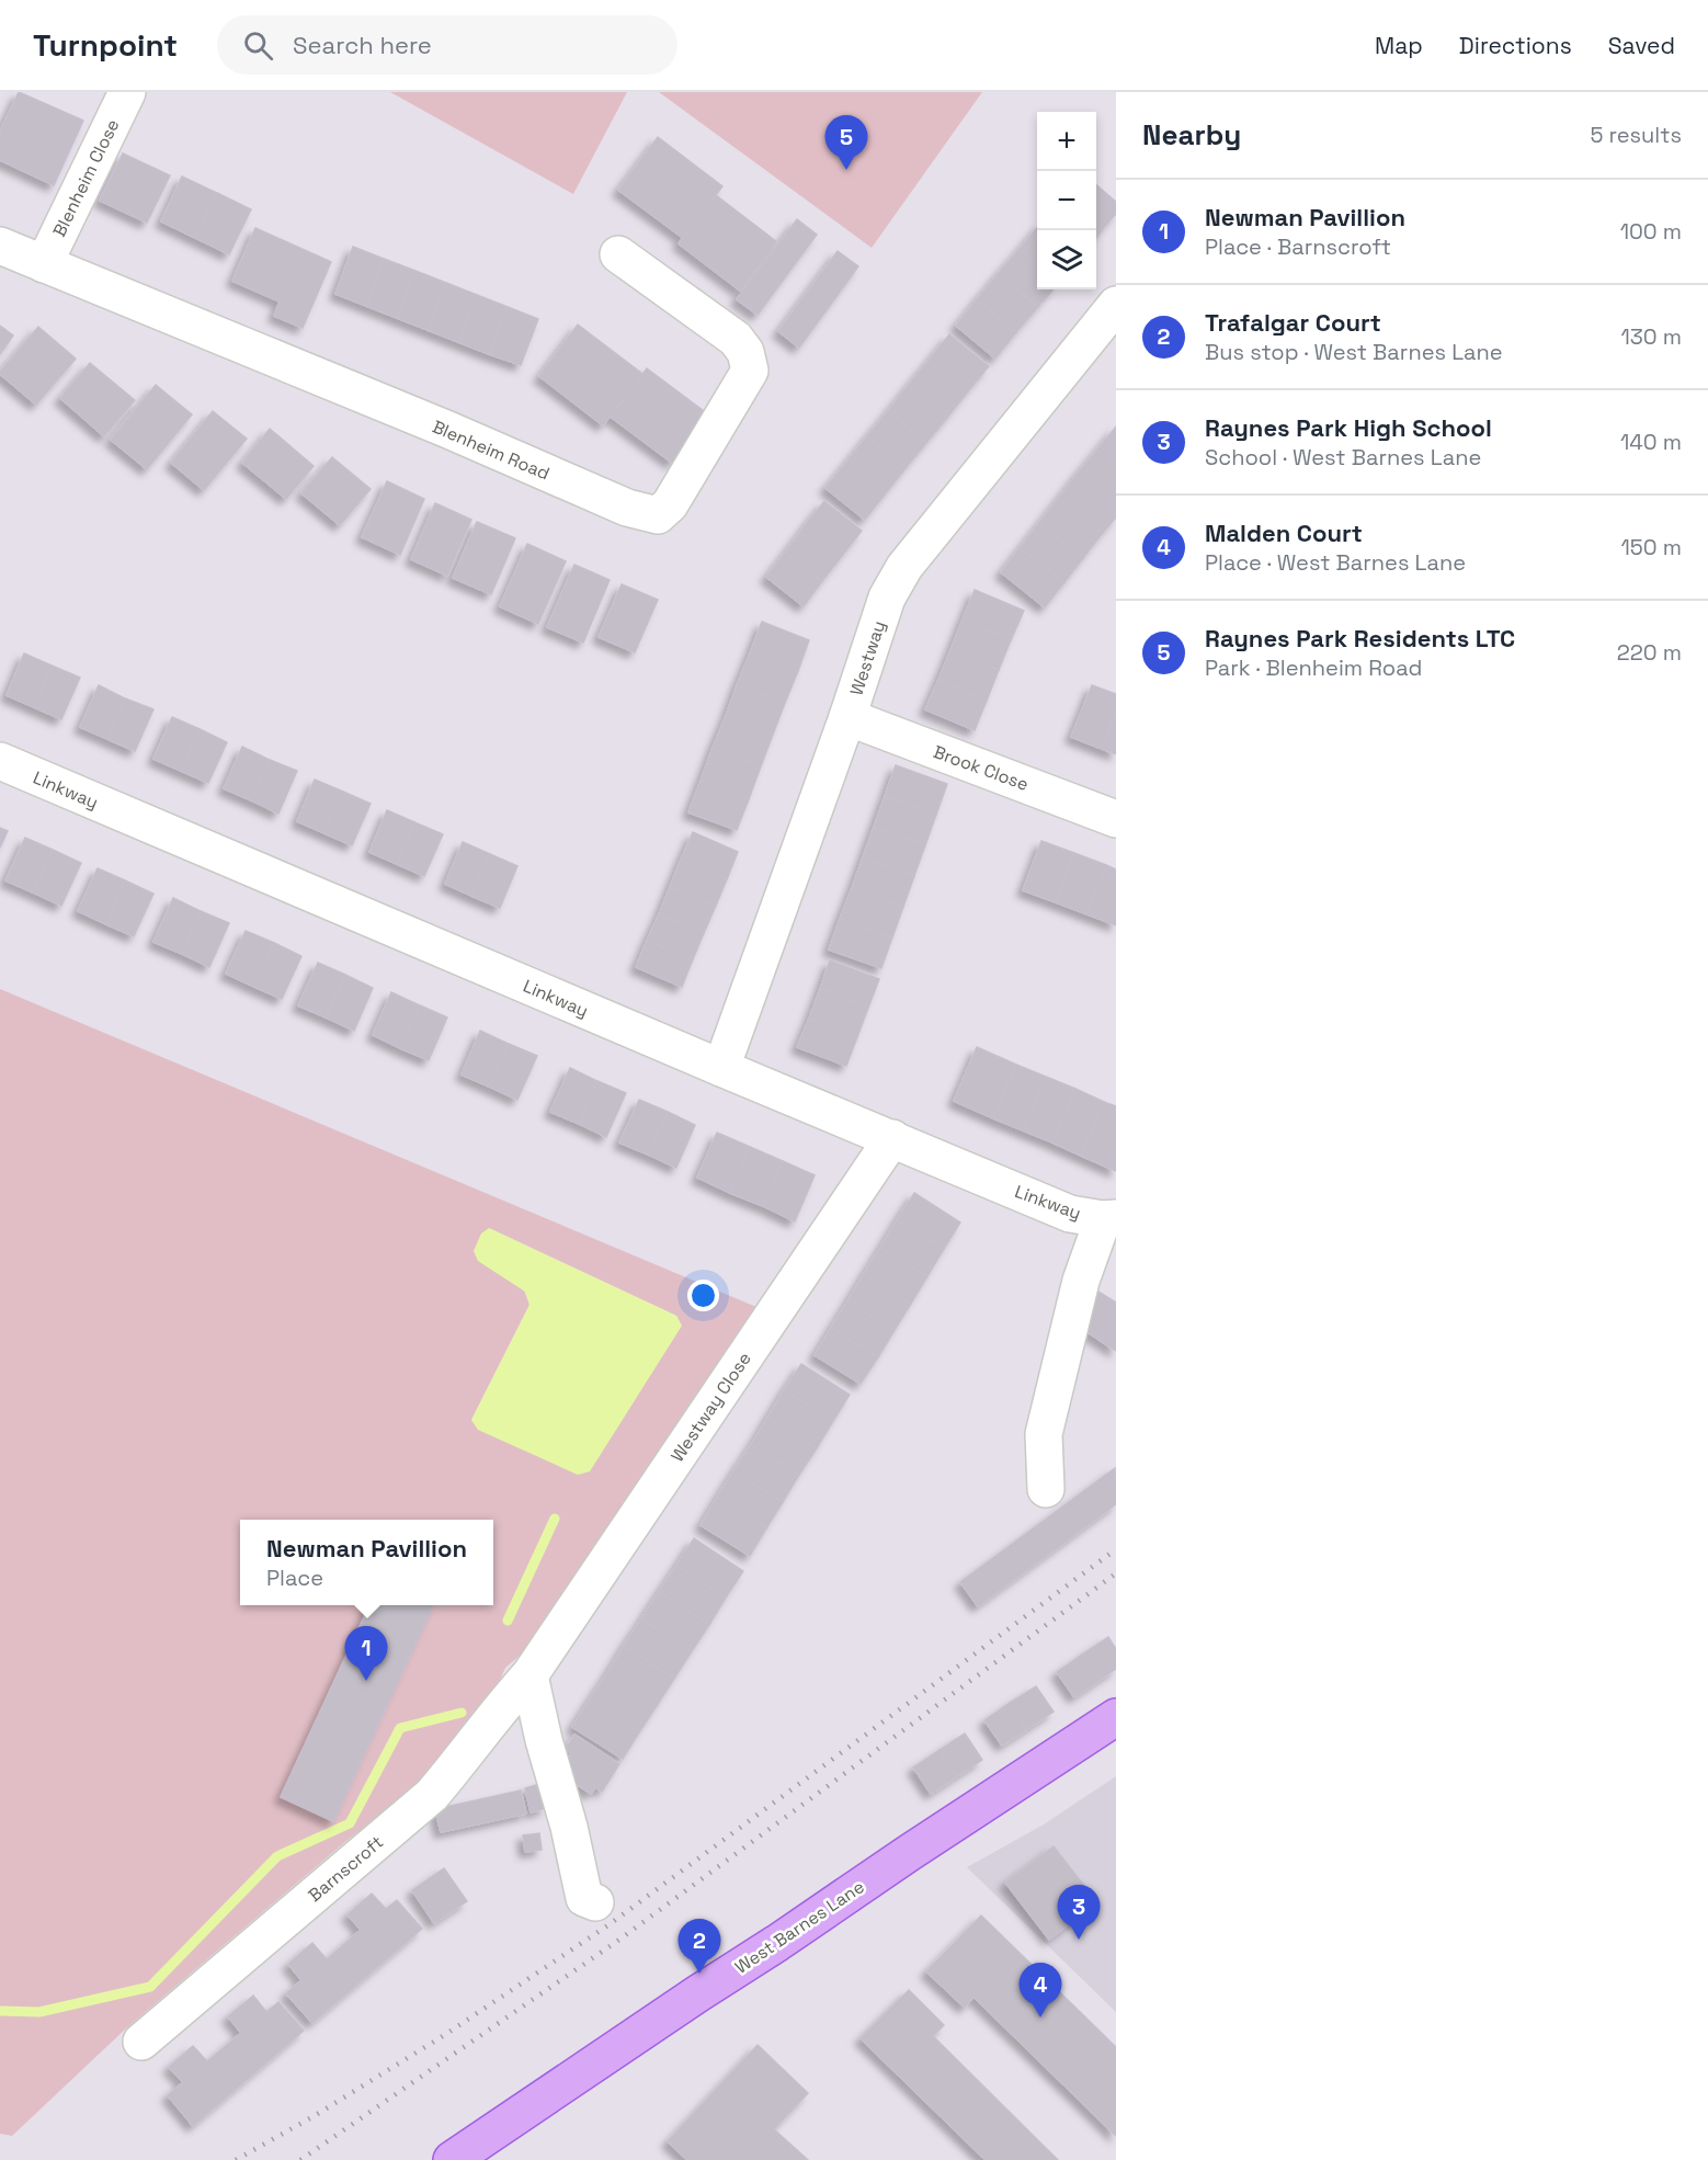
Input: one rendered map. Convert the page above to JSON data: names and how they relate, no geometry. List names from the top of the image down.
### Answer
{
  "streets": {
    "main road": ["West Barnes Lane"],
    "street": [
      "Blenheim Close",
      "Blenheim Road",
      "Westway",
      "Brook Close",
      "Linkway",
      "Westway Close",
      "Barnscroft"
    ]
  },
  "crossings": [
    ["Blenheim Close", "Blenheim Road"],
    ["Westway", "Brook Close"],
    ["Westway", "Linkway"],
    ["Linkway", "Westway Close"],
    ["Westway Close", "Barnscroft"]
  ],
  "page": {
    "header": "Turnpoint",
    "search": "Search here",
    "nav": ["Map", "Directions", "Saved"],
    "heading": ["Nearby", "5 results"],
    "map_buttons": ["+", "−"],
    "pins": [
      "5",
      "1",
      "3",
      "2",
      "4"
    ],
    "list": [
      {
        "mark": "1",
        "name": "Newman Pavillion",
        "note": "Place · Barnscroft",
        "value": "100 m"
      },
      {
        "mark": "2",
        "name": "Trafalgar Court",
        "note": "Bus stop · West Barnes Lane",
        "value": "130 m"
      },
      {
        "mark": "3",
        "name": "Raynes Park High School",
        "note": "School · West Barnes Lane",
        "value": "140 m"
      },
      {
        "mark": "4",
        "name": "Malden Court",
        "note": "Place · West Barnes Lane",
        "value": "150 m"
      },
      {
        "mark": "5",
        "name": "Raynes Park Residents LTC",
        "note": "Park · Blenheim Road",
        "value": "220 m"
      }
    ],
    "popup": ["Newman Pavillion", "Place"]
  }
}
